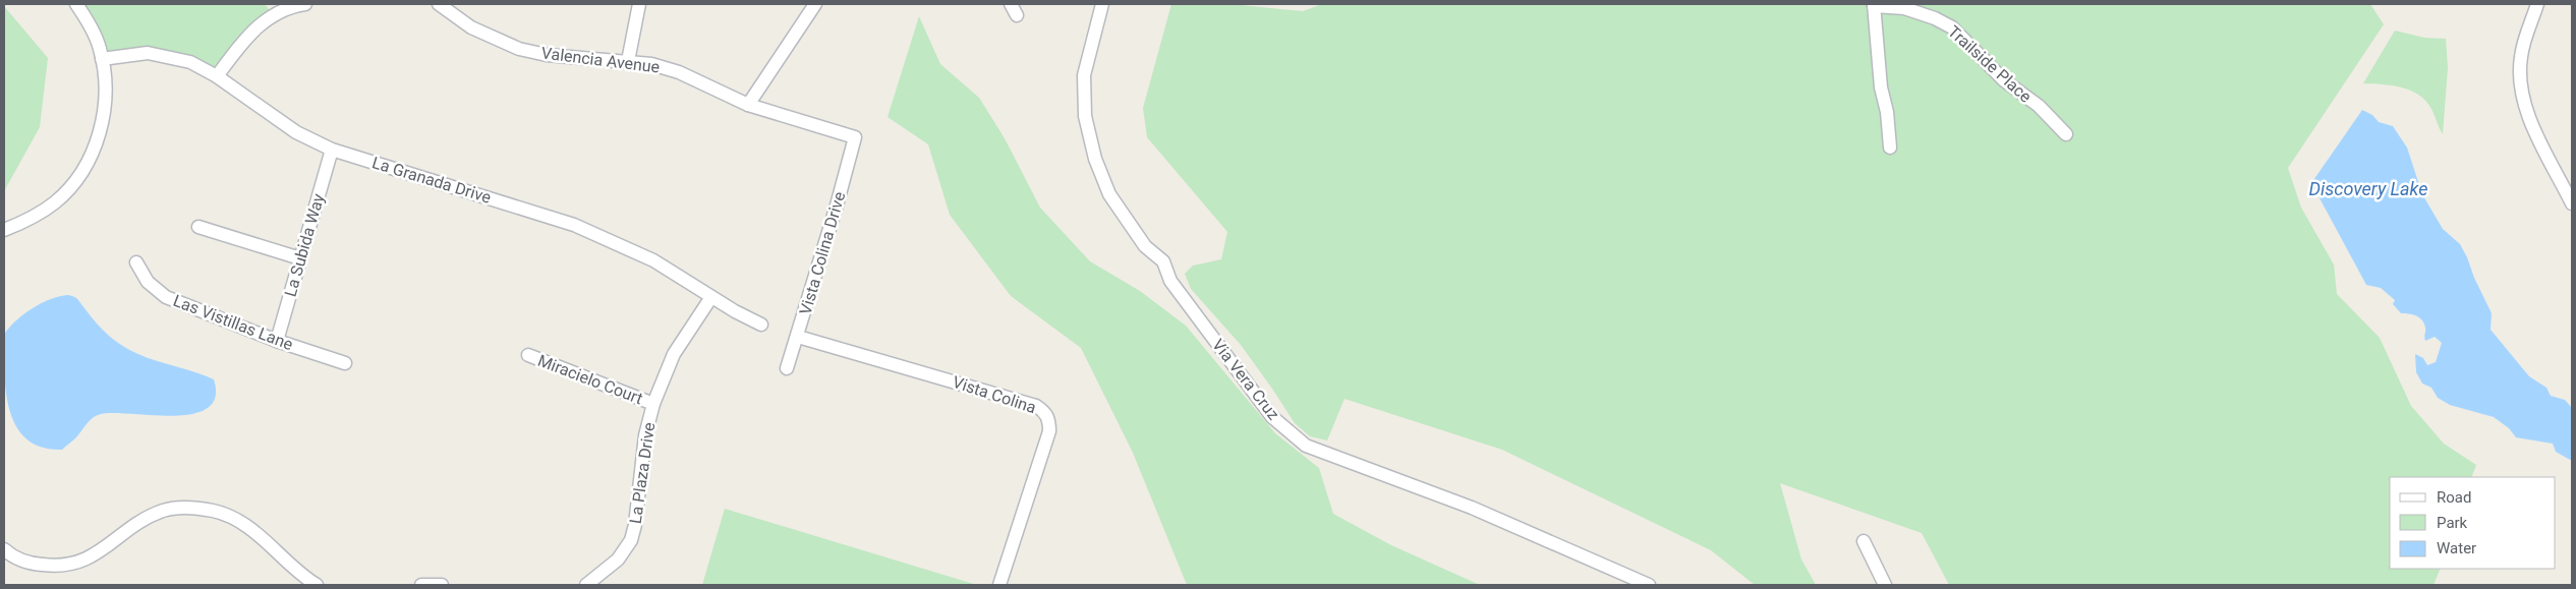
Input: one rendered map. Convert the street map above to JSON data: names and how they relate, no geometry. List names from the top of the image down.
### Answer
{
  "streets": {
    "street": [
      "Valencia Avenue",
      "Trailside Place",
      "La Granada Drive",
      "La Subida Way",
      "Vista Colina Drive",
      "Las Vistillas Lane",
      "Miracielo Court",
      "Via Vera Cruz",
      "Vista Colina",
      "La Plaza Drive"
    ]
  },
  "crossings": [
    ["Valencia Avenue", "Vista Colina Drive"],
    ["La Granada Drive", "La Subida Way"],
    ["La Granada Drive", "La Plaza Drive"],
    ["La Subida Way", "Las Vistillas Lane"],
    ["Vista Colina Drive", "Vista Colina"],
    ["Miracielo Court", "La Plaza Drive"]
  ],
  "water": ["Discovery Lake"],
  "legend": ["Road", "Park", "Water"]
}
